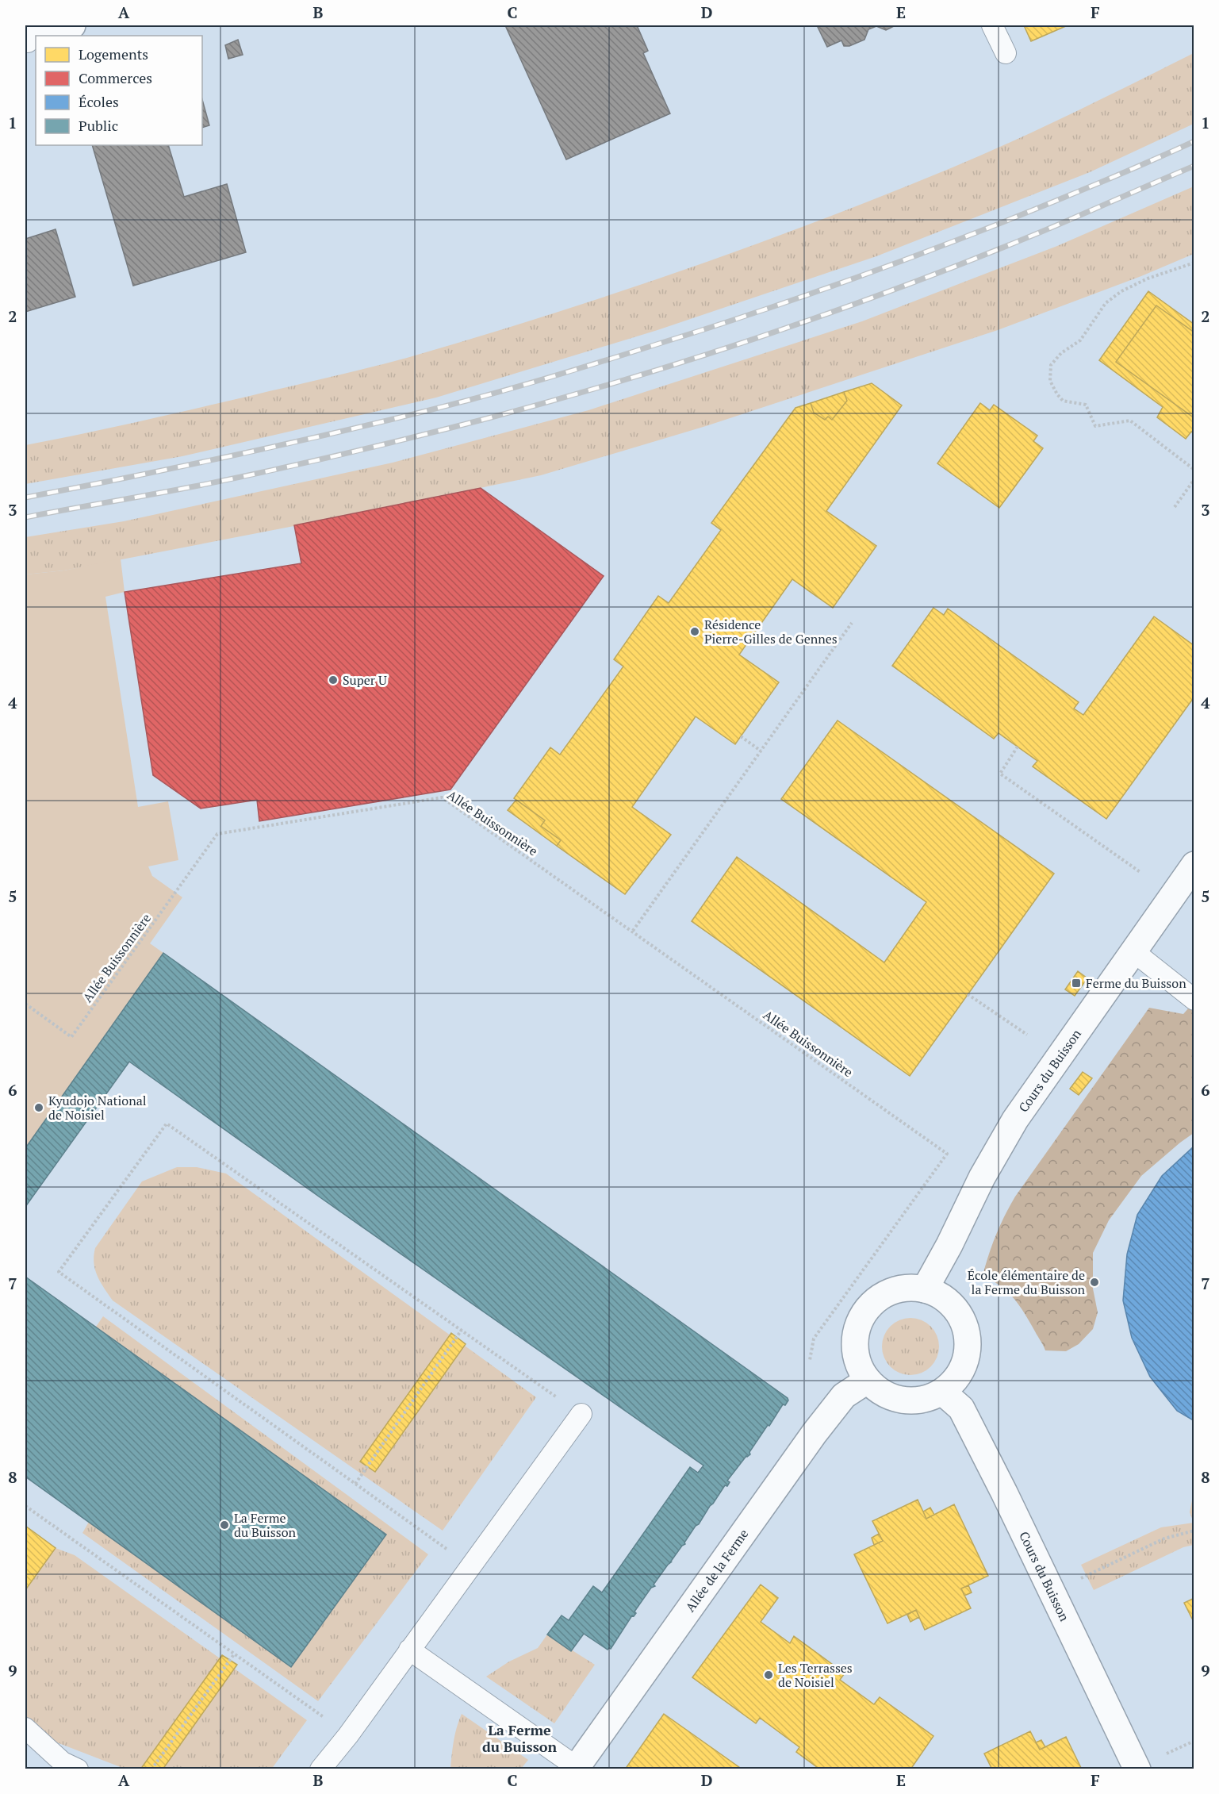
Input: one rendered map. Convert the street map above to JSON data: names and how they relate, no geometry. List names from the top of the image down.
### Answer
{
  "streets": {
    "street": ["Cours du Buisson", "Allée de la Ferme"],
    "path": ["Allée Buissonnière"]
  },
  "crossings": [
    ["Cours du Buisson", "Allée de la Ferme"]
  ],
  "districts": ["La Ferme du Buisson"],
  "places": {
    "other": [
      "Résidence Pierre-Gilles de Gennes",
      "Super U",
      "Kyudojo National de Noisiel",
      "École élémentaire de la Ferme du Buisson",
      "La Ferme du Buisson",
      "Les Terrasses de Noisiel"
    ],
    "transit": ["Ferme du Buisson"]
  },
  "legend": [
    "Logements",
    "Commerces",
    "Écoles",
    "Public"
  ],
  "grid": {
    "columns": [
      "A",
      "B",
      "C",
      "D",
      "E",
      "F"
    ],
    "rows": [
      "1",
      "2",
      "3",
      "4",
      "5",
      "6",
      "7",
      "8",
      "9"
    ]
  }
}
